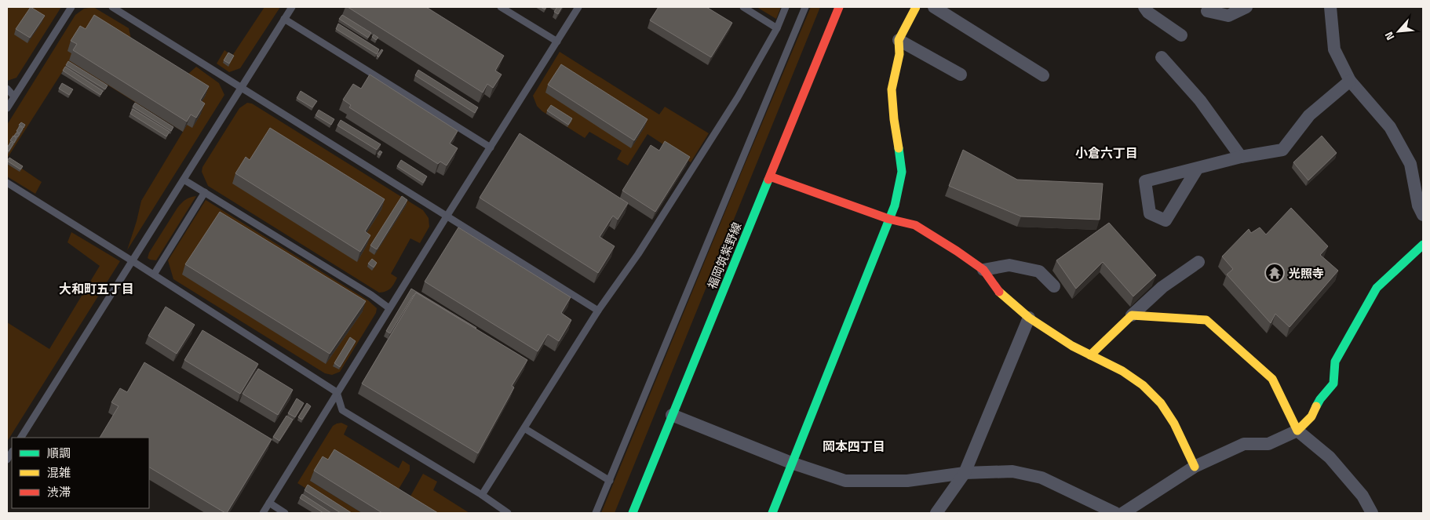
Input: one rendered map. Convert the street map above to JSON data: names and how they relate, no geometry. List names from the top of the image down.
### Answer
{
  "streets": {
    "street": ["福岡筑紫野線"]
  },
  "districts": ["小倉六丁目", "大和町五丁目", "岡本四丁目"],
  "places": {
    "temple": ["光照寺"]
  },
  "legend": ["順調", "混雑", "渋滞"],
  "north": "bottom left"
}
